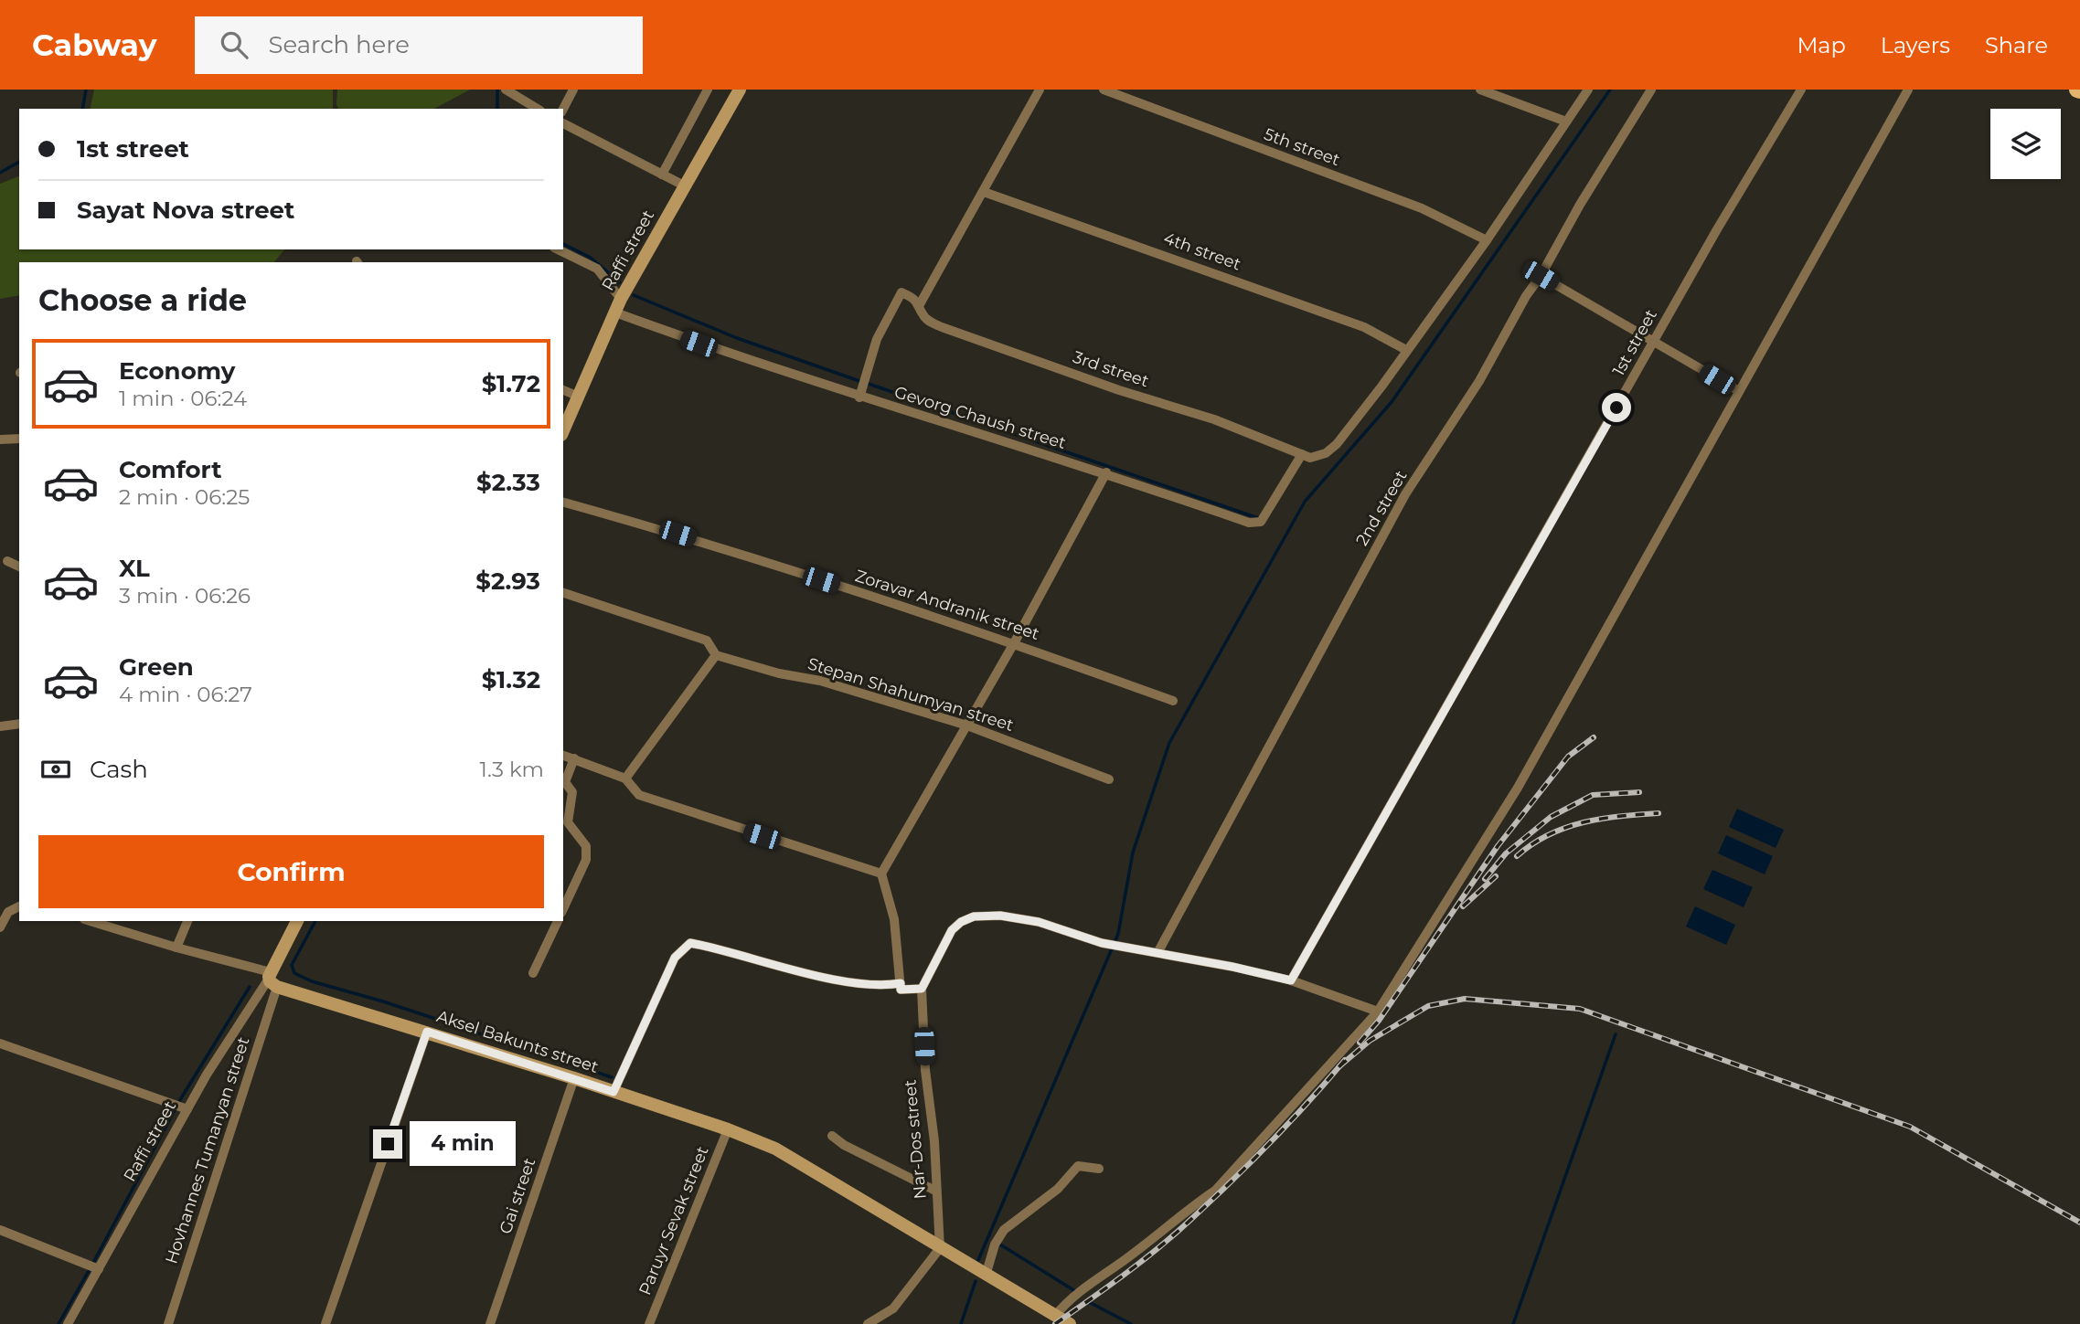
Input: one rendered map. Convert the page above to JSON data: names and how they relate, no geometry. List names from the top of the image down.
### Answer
{
  "streets": {
    "main road": ["Raffi street", "Aksel Bakunts street"],
    "street": [
      "5th street",
      "4th street",
      "1st street",
      "3rd street",
      "Gevorg Chaush street",
      "2nd street",
      "Zoravar Andranik street",
      "Stepan Shahumyan street",
      "Nar-Dos street",
      "Hovhannes Tumanyan street",
      "Gai street",
      "Paruyr Sevak street"
    ]
  },
  "crossings": [
    ["Raffi street", "Gevorg Chaush street"],
    ["Raffi street", "Aksel Bakunts street"],
    ["Raffi street", "Hovhannes Tumanyan street"],
    ["3rd street", "Gevorg Chaush street"],
    ["Aksel Bakunts street", "Nar-Dos street"],
    ["Aksel Bakunts street", "Hovhannes Tumanyan street"],
    ["Aksel Bakunts street", "Gai street"],
    ["Aksel Bakunts street", "Paruyr Sevak street"]
  ],
  "page": {
    "header": "Cabway",
    "search": "Search here",
    "nav": ["Map", "Layers", "Share"],
    "banner": ["1st street", "Sayat Nova street"],
    "heading": "Choose a ride",
    "list": [
      {
        "name": "Economy",
        "note": "1 min · 06:24",
        "value": "$1.72"
      },
      {
        "name": "Comfort",
        "note": "2 min · 06:25",
        "value": "$2.33"
      },
      {
        "name": "XL",
        "note": "3 min · 06:26",
        "value": "$2.93"
      },
      {
        "name": "Green",
        "note": "4 min · 06:27",
        "value": "$1.32"
      }
    ],
    "pay": ["Cash", "1.3 km"],
    "buttons": "Confirm",
    "bubble": "4 min"
  }
}
